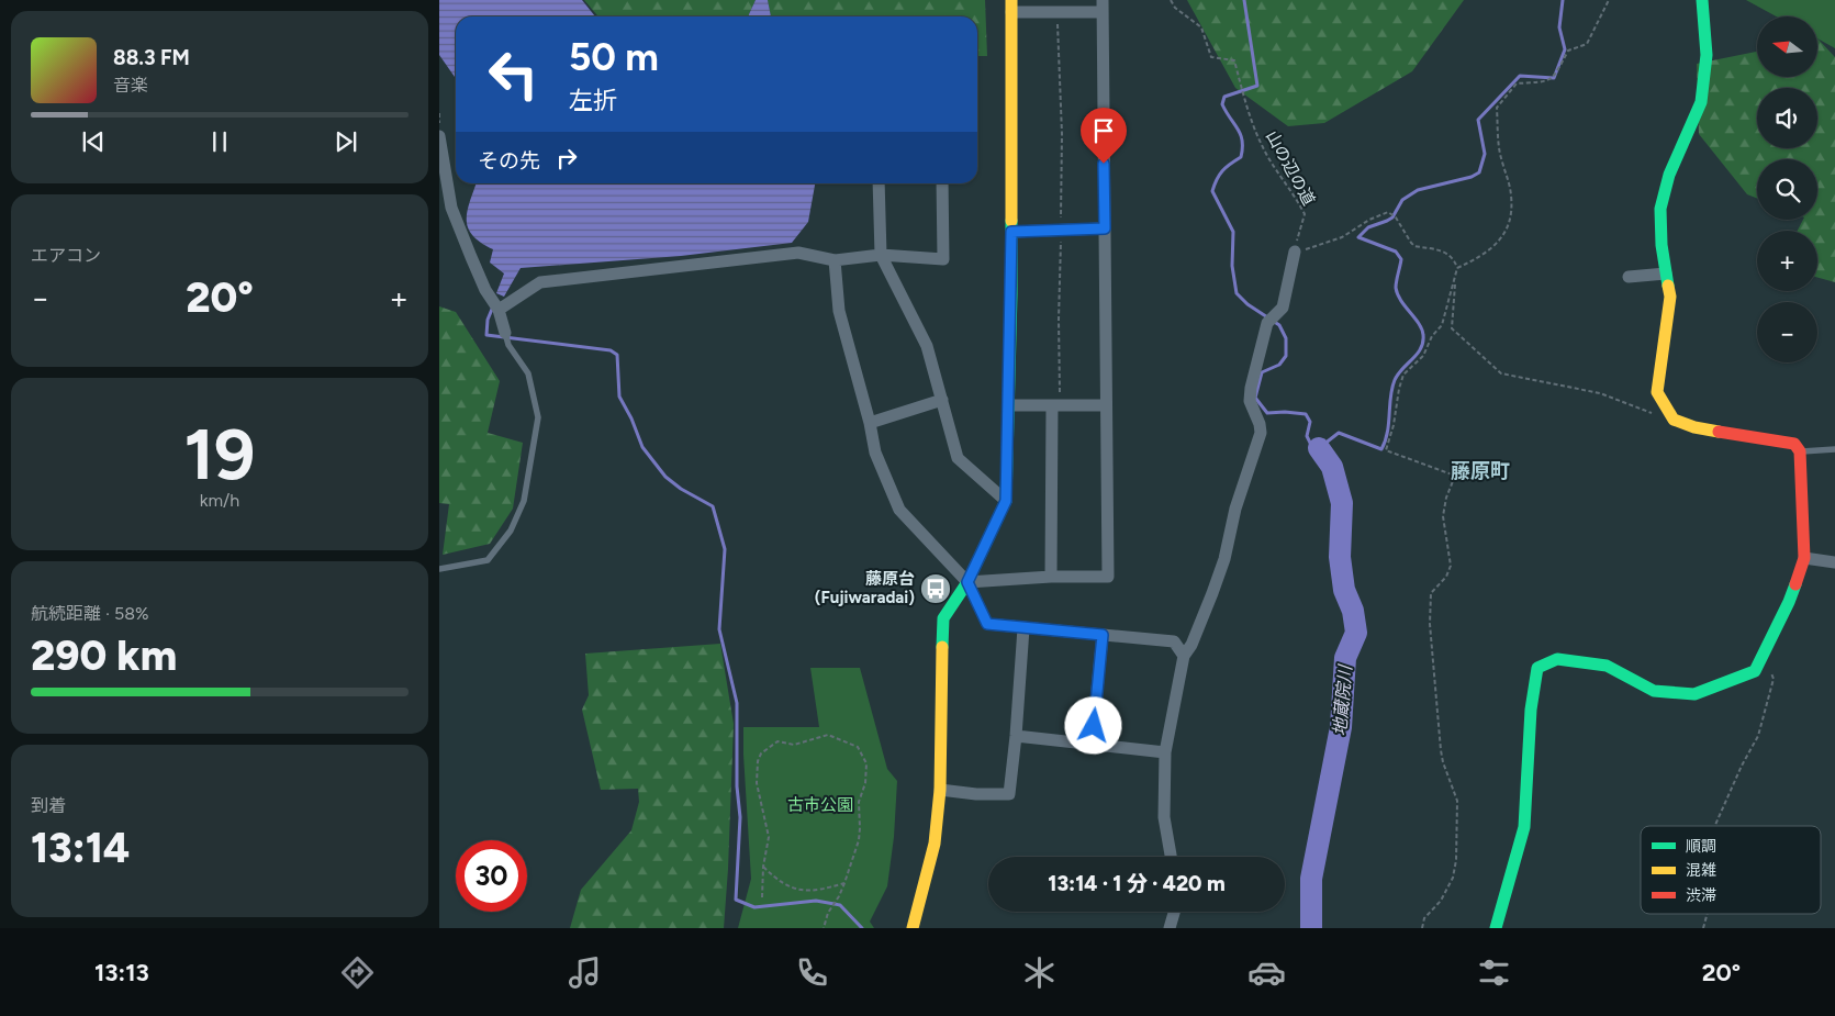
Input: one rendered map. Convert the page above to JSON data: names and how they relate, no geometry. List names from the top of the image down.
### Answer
{
  "streets": {
    "path": ["山の辺の道"]
  },
  "districts": ["藤原町"],
  "water": ["地蔵院川"],
  "parks": ["古市公園"],
  "places": {
    "bus stop": ["藤原台 (Fujiwaradai)"]
  },
  "legend": ["順調", "混雑", "渋滞"],
  "north": "left",
  "page": {
    "map_buttons": ["+", "−"],
    "turn": ["50 m", "左折"],
    "song": ["88.3 FM", "音楽"],
    "then": "その先",
    "tile": [
      "エアコン",
      ["19", "km/h"],
      ["航続距離 · 58%", "290 km"],
      ["到着", "13:14"]
    ],
    "heat": ["−", "20°", "+"],
    "limit": "30",
    "trip": "13:14 · 1 分 · 420 m",
    "tabs": ["13:13", "20°"]
  }
}
